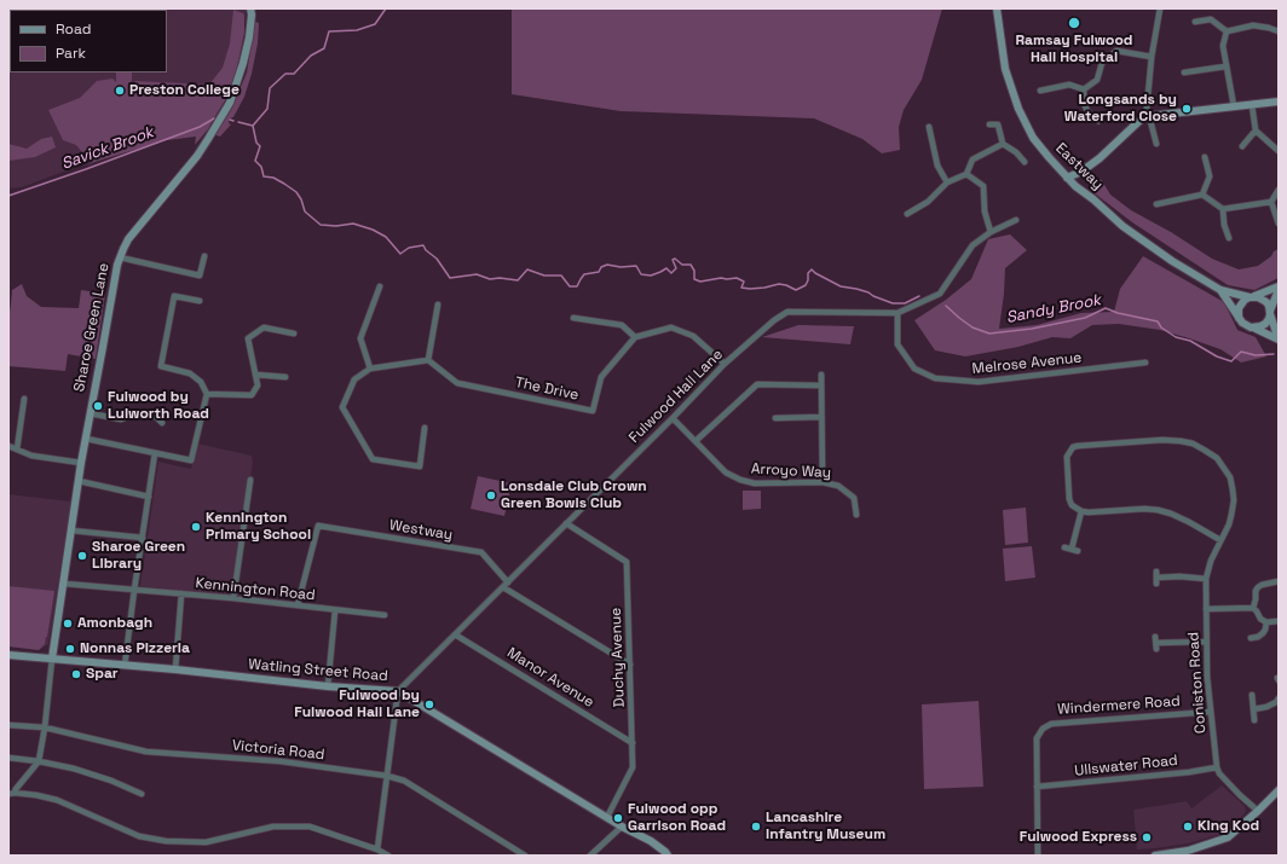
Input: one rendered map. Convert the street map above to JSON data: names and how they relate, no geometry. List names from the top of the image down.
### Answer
{
  "streets": {
    "main road": ["Eastway", "Sharoe Green Lane", "Watling Street Road"],
    "street": [
      "Melrose Avenue",
      "The Drive",
      "Fulwood Hall Lane",
      "Arroyo Way",
      "Westway",
      "Kennington Road",
      "Duchy Avenue",
      "Manor Avenue",
      "Coniston Road",
      "Windermere Road",
      "Victoria Road",
      "Ullswater Road"
    ]
  },
  "crossings": [
    ["Sharoe Green Lane", "Kennington Road"],
    ["Sharoe Green Lane", "Watling Street Road"],
    ["Melrose Avenue", "Fulwood Hall Lane"],
    ["Fulwood Hall Lane", "Arroyo Way"],
    ["Fulwood Hall Lane", "Westway"],
    ["Fulwood Hall Lane", "Duchy Avenue"],
    ["Fulwood Hall Lane", "Watling Street Road"],
    ["Fulwood Hall Lane", "Manor Avenue"],
    ["Westway", "Kennington Road"],
    ["Westway", "Duchy Avenue"],
    ["Duchy Avenue", "Watling Street Road"],
    ["Duchy Avenue", "Manor Avenue"],
    ["Coniston Road", "Windermere Road"],
    ["Coniston Road", "Ullswater Road"],
    ["Windermere Road", "Ullswater Road"]
  ],
  "water": ["Savick Brook", "Sandy Brook"],
  "places": [
    "Ramsay Fulwood Hall Hospital",
    "Preston College",
    "Longsands by Waterford Close",
    "Fulwood by Lulworth Road",
    "Lonsdale Club Crown Green Bowls Club",
    "Kennington Primary School",
    "Sharoe Green Library",
    "Amonbagh",
    "Nonnas Pizzeria",
    "Spar",
    "Fulwood by Fulwood Hall Lane",
    "Fulwood opp Garrison Road",
    "Lancashire Infantry Museum",
    "King Kod",
    "Fulwood Express"
  ],
  "legend": ["Road", "Park"]
}
